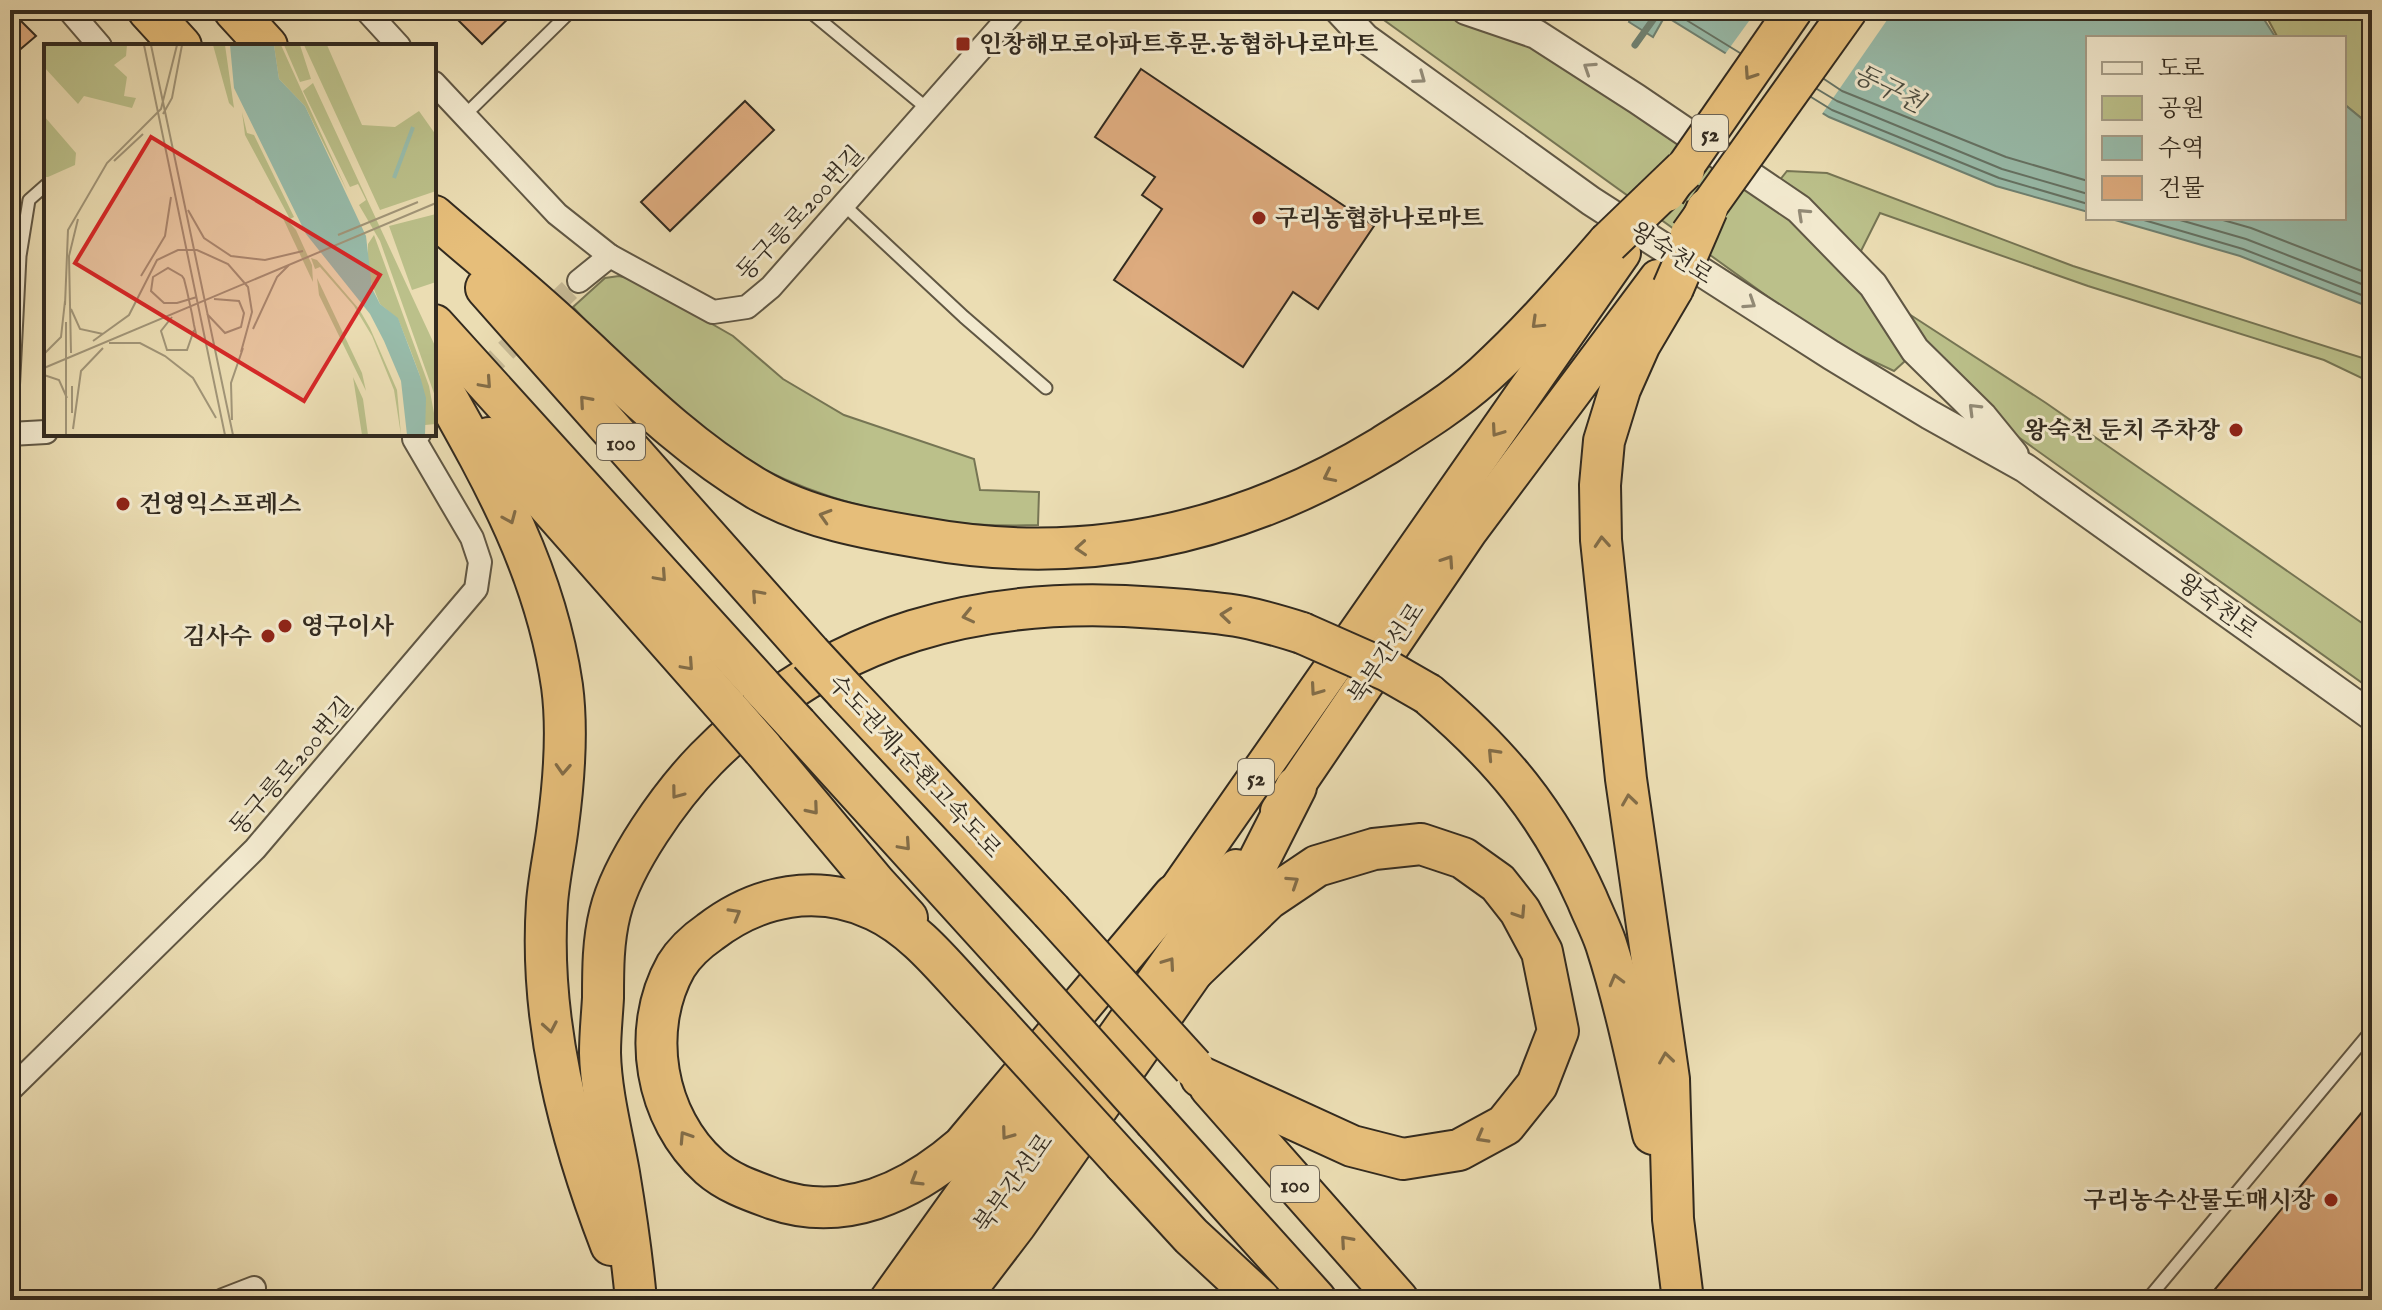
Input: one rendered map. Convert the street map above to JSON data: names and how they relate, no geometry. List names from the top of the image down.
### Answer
{
  "streets": {
    "highway": [
      "52",
      "100",
      "북부간선로",
      "수도권제1순환고속도로"
    ],
    "street": ["동구릉로200번길", "왕숙천로"]
  },
  "water": ["동구천"],
  "places": {
    "transit": ["인창해모로아파트후문.농협하나로마트"],
    "other": [
      "구리농협하나로마트",
      "왕숙천 둔치 주차장",
      "건영익스프레스",
      "영구이사",
      "김사수",
      "구리농수산물도매시장"
    ]
  },
  "legend": [
    "도로",
    "공원",
    "수역",
    "건물"
  ]
}
